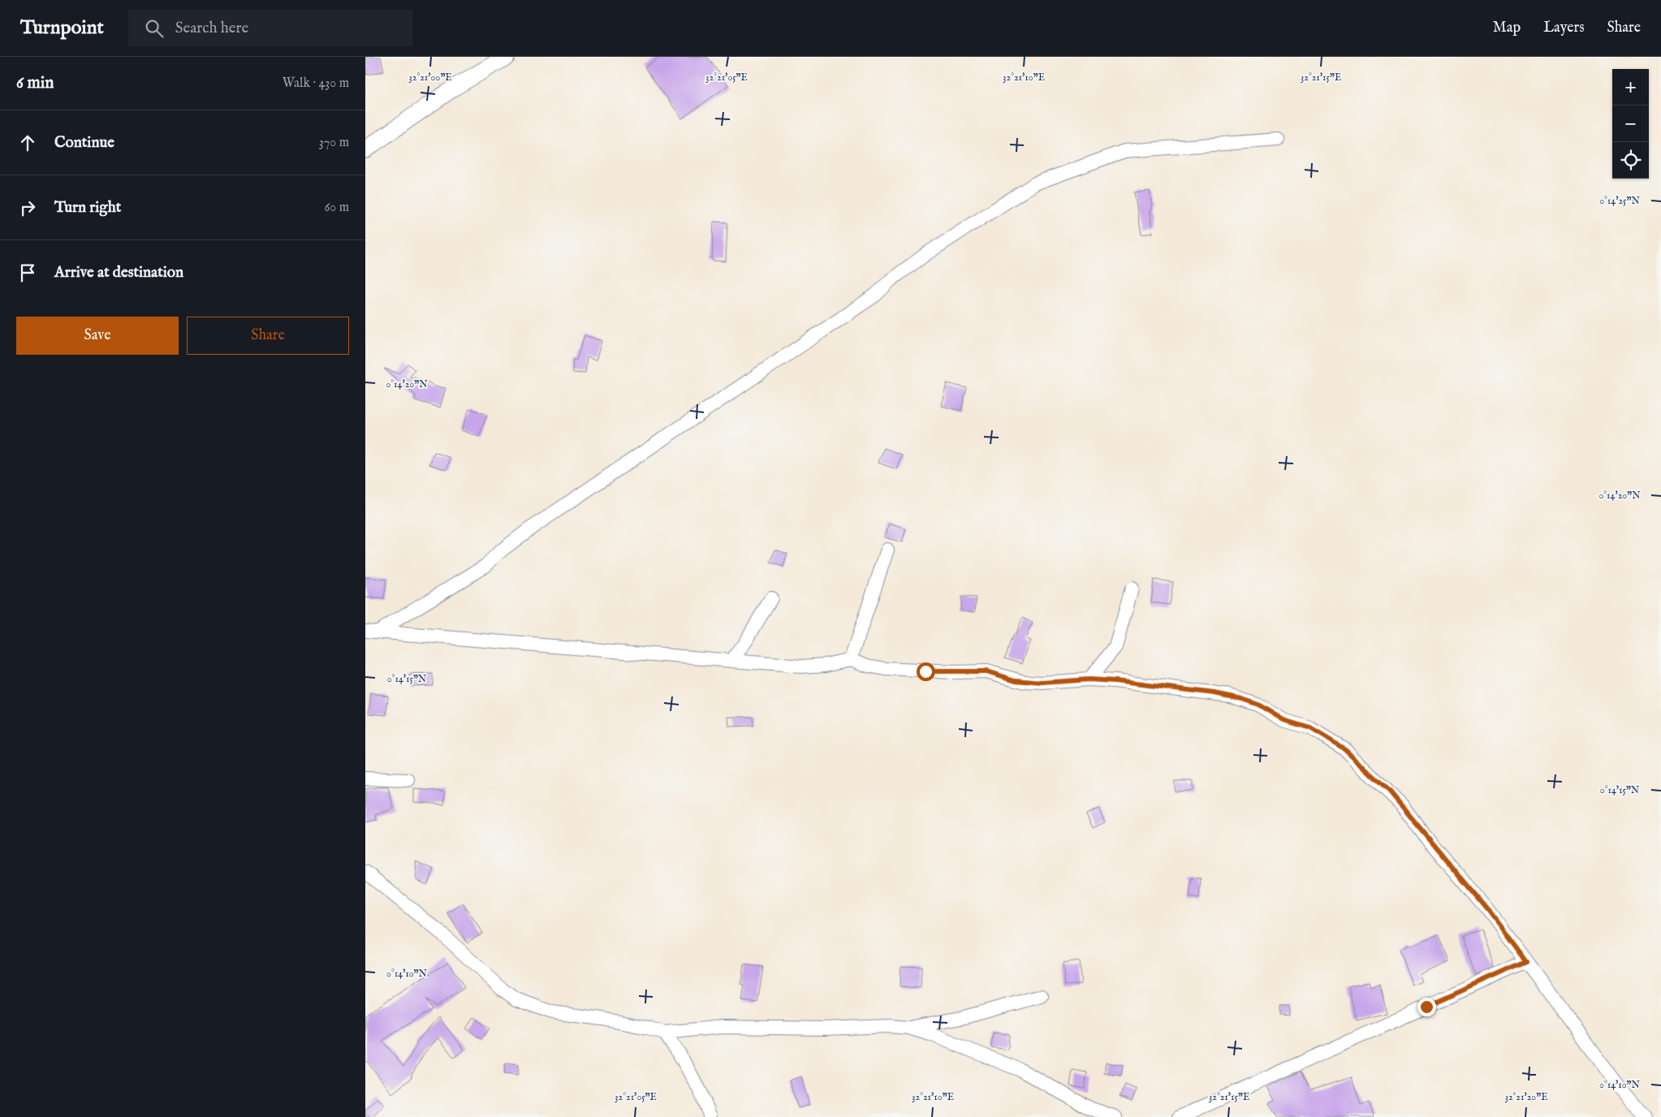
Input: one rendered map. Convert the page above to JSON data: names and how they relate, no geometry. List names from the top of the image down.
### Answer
{
  "page": {
    "header": "Turnpoint",
    "search": "Search here",
    "nav": ["Map", "Layers", "Share"],
    "heading": ["6 min", "Walk · 430 m"],
    "map_buttons": ["+", "−"],
    "list": [
      ["Continue", "370 m"],
      ["Turn right", "60 m"],
      "Arrive at destination"
    ],
    "buttons": ["Save", "Share"]
  },
  "coordinates": [
    "32°21'00\"E",
    "32°21'05\"E",
    "32°21'10\"E",
    "32°21'15\"E",
    "0°14'25\"N",
    "0°14'20\"N",
    "0°14'15\"N",
    "0°14'10\"N",
    "32°21'20\"E"
  ]
}
